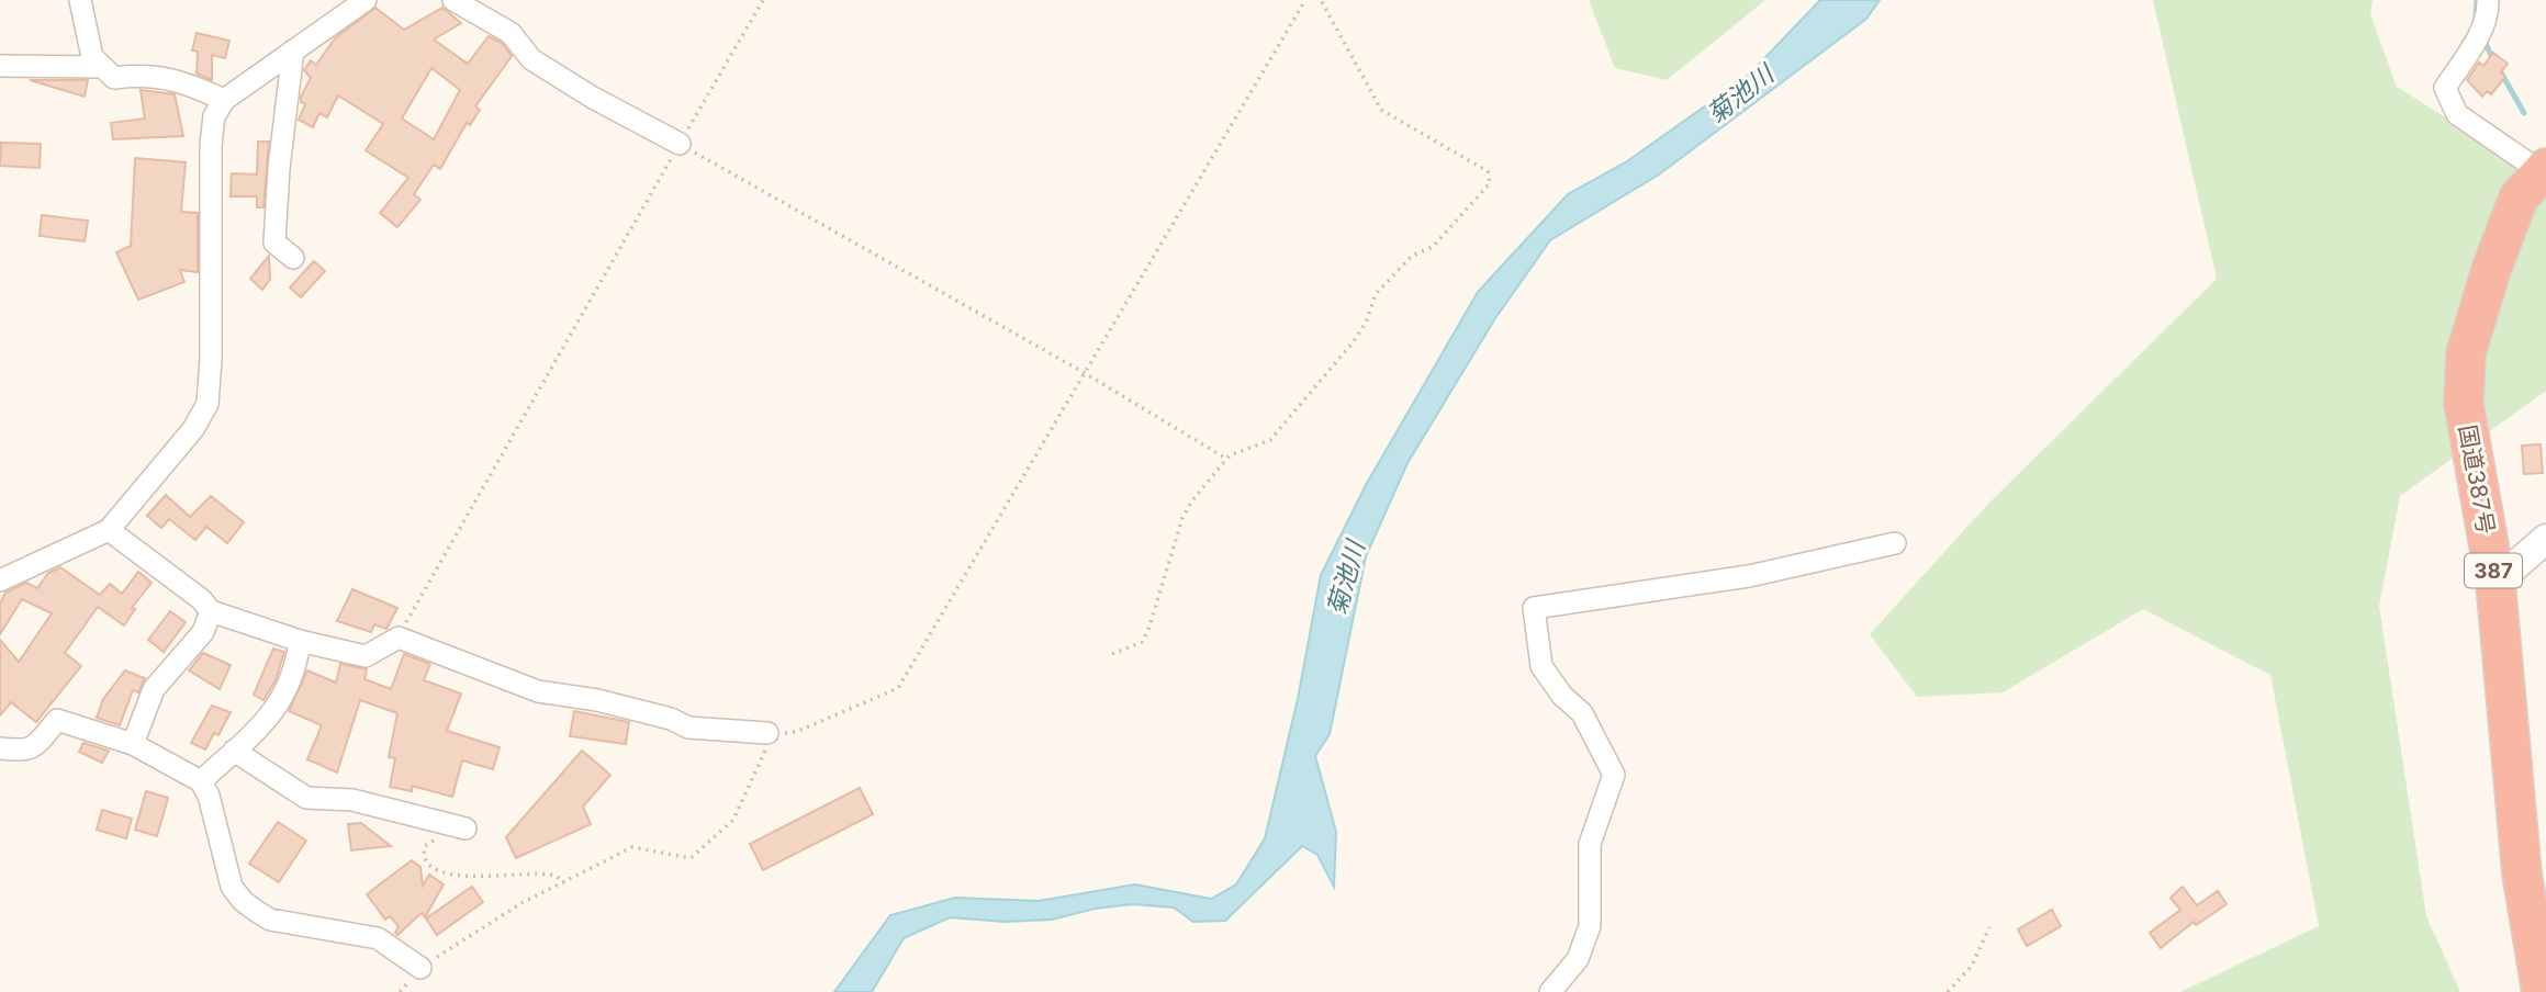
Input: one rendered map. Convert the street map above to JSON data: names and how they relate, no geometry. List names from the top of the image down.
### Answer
{
  "streets": {
    "highway": ["国道387号", "387"]
  },
  "water": ["菊池川"]
}
